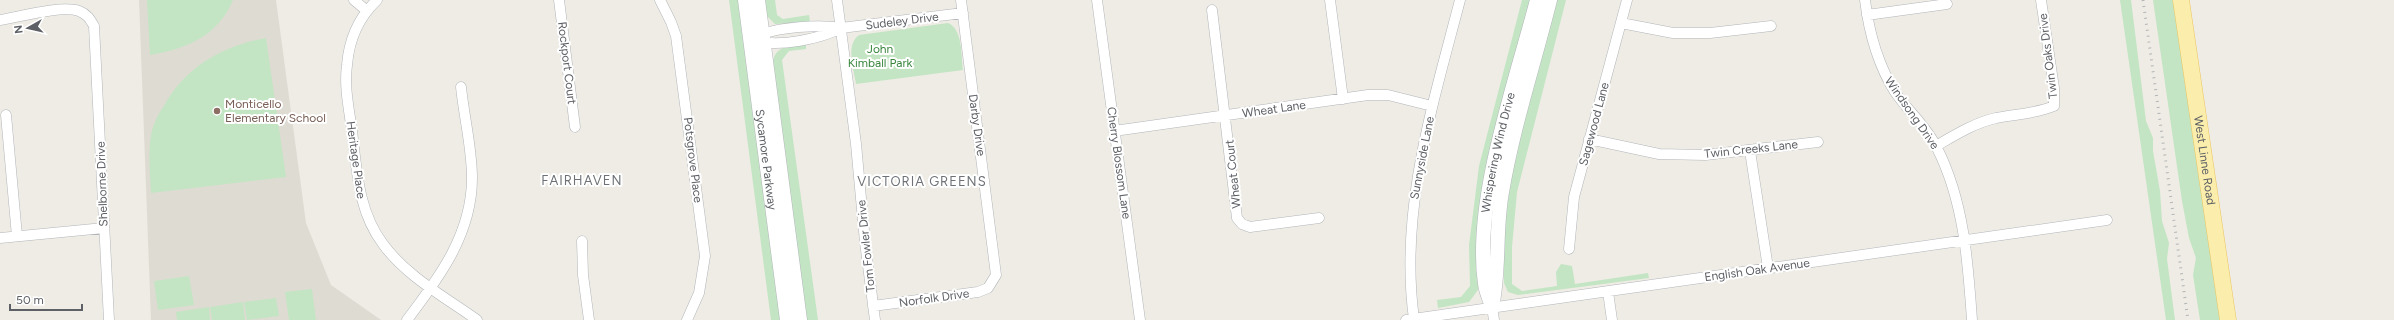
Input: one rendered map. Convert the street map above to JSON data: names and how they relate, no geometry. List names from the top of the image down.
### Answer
{
  "streets": {
    "main road": ["Whispering Wind Drive", "Sycamore Parkway", "West Linne Road"],
    "street": [
      "Sudeley Drive",
      "Twin Oaks Drive",
      "Rockport Court",
      "Wheat Lane",
      "Windsong Drive",
      "Sagewood Lane",
      "Darby Drive",
      "Twin Creeks Lane",
      "Sunnyside Lane",
      "Heritage Place",
      "Potsgrove Place",
      "Cherry Blossom Lane",
      "Wheat Court",
      "Shelborne Drive",
      "Tom Fowler Drive",
      "English Oak Avenue",
      "Norfolk Drive"
    ]
  },
  "crossings": [
    ["Sudeley Drive", "Darby Drive"],
    ["Sudeley Drive", "Sycamore Parkway"],
    ["Sudeley Drive", "Tom Fowler Drive"],
    ["Twin Oaks Drive", "Windsong Drive"],
    ["Wheat Lane", "Sunnyside Lane"],
    ["Wheat Lane", "Cherry Blossom Lane"],
    ["Wheat Lane", "Wheat Court"],
    ["Windsong Drive", "English Oak Avenue"],
    ["Sagewood Lane", "Twin Creeks Lane"],
    ["Darby Drive", "Norfolk Drive"],
    ["Whispering Wind Drive", "English Oak Avenue"],
    ["Sunnyside Lane", "English Oak Avenue"],
    ["Tom Fowler Drive", "Norfolk Drive"]
  ],
  "districts": ["FAIRHAVEN", "VICTORIA GREENS"],
  "parks": ["John Kimball Park"],
  "places": ["Monticello Elementary School"],
  "scale_bar": "50 m",
  "north": "left"
}
